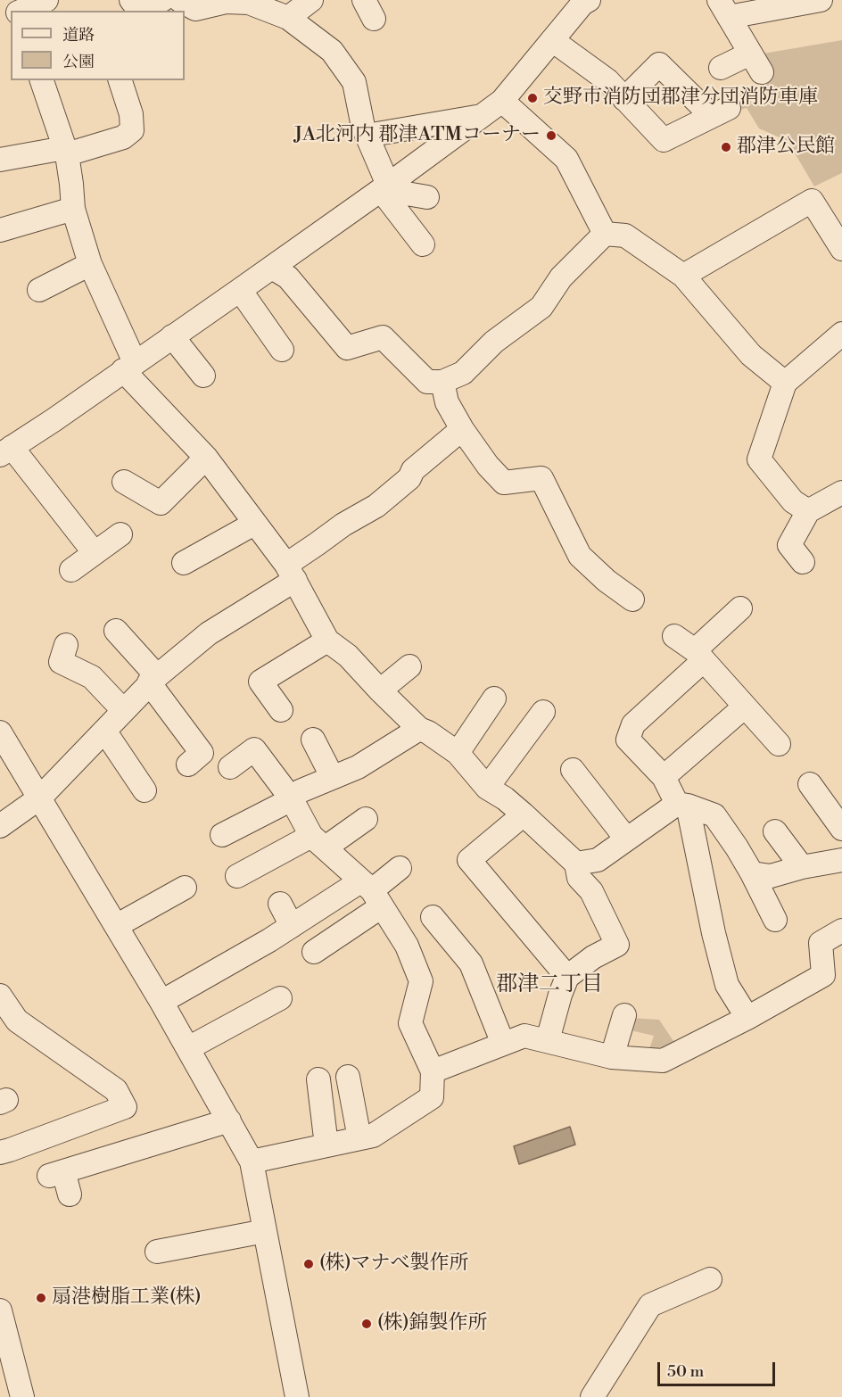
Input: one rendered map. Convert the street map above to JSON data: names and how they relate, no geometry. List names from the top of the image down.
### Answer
{
  "districts": ["郡津二丁目"],
  "places": [
    "交野市消防団郡津分団消防車庫",
    "JA北河内 郡津ATMコーナー",
    "郡津公民館",
    "(株)マナべ製作所",
    "扇港樹脂工業(株)",
    "(株)錦製作所"
  ],
  "legend": ["道路", "公園"],
  "scale_bar": "50 m"
}
